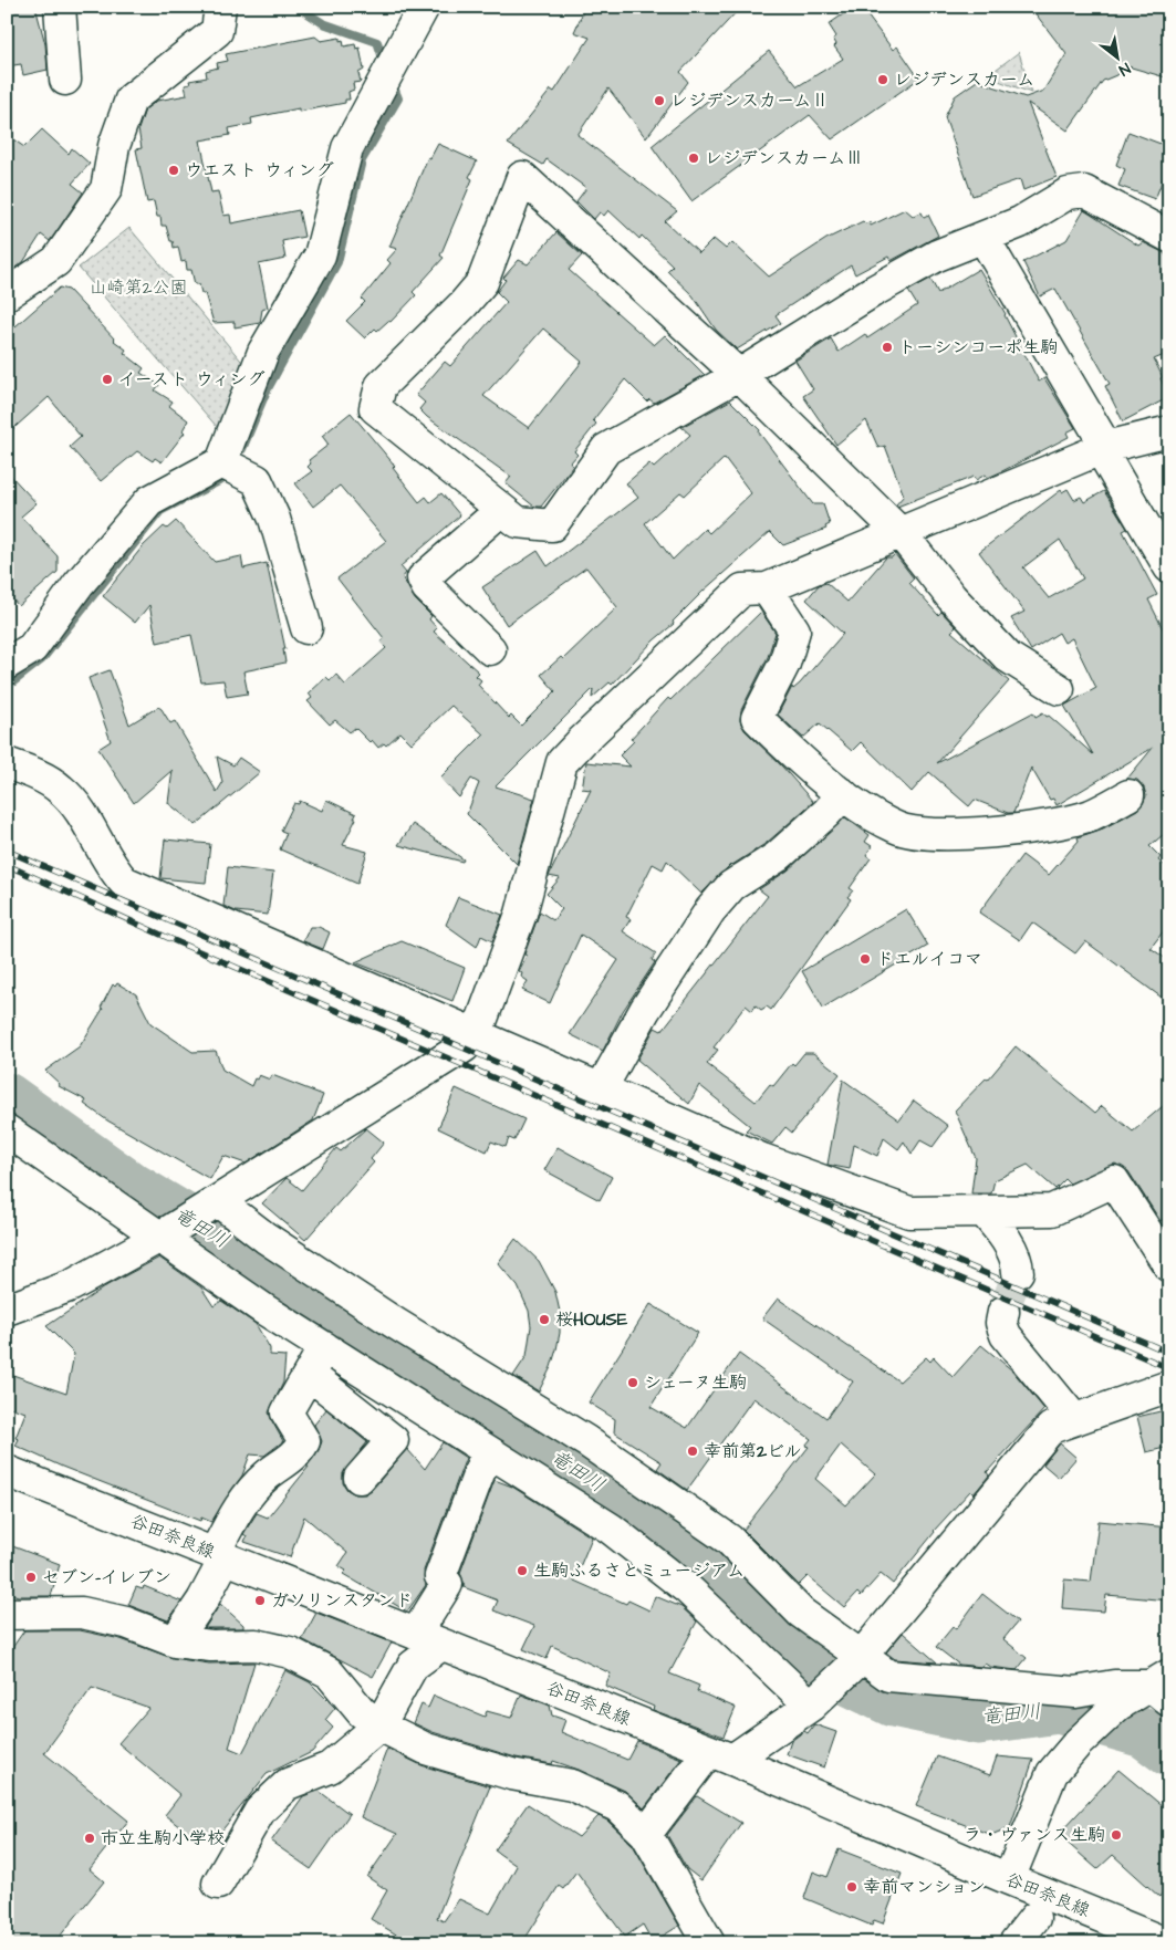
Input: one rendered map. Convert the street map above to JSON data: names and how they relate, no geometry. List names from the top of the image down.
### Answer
{
  "streets": {
    "street": ["谷田奈良線"]
  },
  "water": ["竜田川"],
  "parks": ["山崎第2公園"],
  "places": [
    "レジデンスカーム",
    "レジデンスカームⅡ",
    "レジデンスカームⅢ",
    "ウエスト ウィング",
    "トーシンコーポ生駒",
    "イースト ウィング",
    "ドエルイコマ",
    "桜HOUSE",
    "シェーヌ生駒",
    "幸前第2ビル",
    "生駒ふるさとミュージアム",
    "セブン-イレブン",
    "ガソリンスタンド",
    "ラ・ヴァンス生駒",
    "市立生駒小学校",
    "幸前マンション"
  ],
  "north": "bottom right"
}
